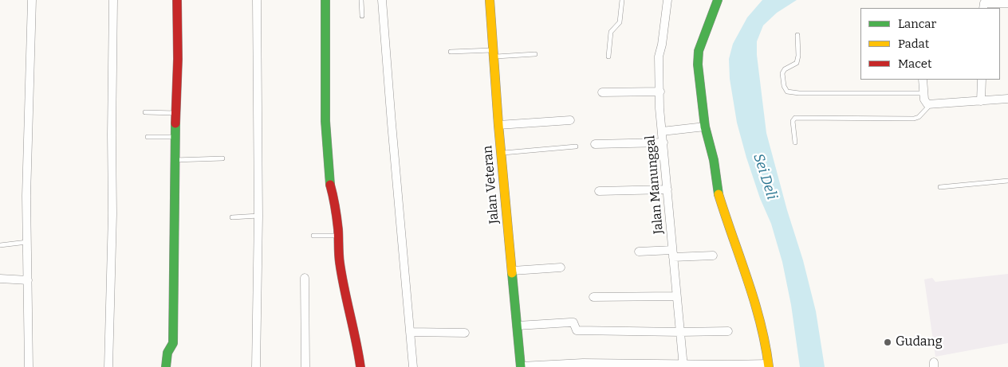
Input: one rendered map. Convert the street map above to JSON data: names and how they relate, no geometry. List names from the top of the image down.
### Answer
{
  "streets": {
    "street": ["Jalan Veteran", "Jalan Manunggal"]
  },
  "water": ["Sei Deli"],
  "places": ["Gudang"],
  "legend": ["Lancar", "Padat", "Macet"]
}
